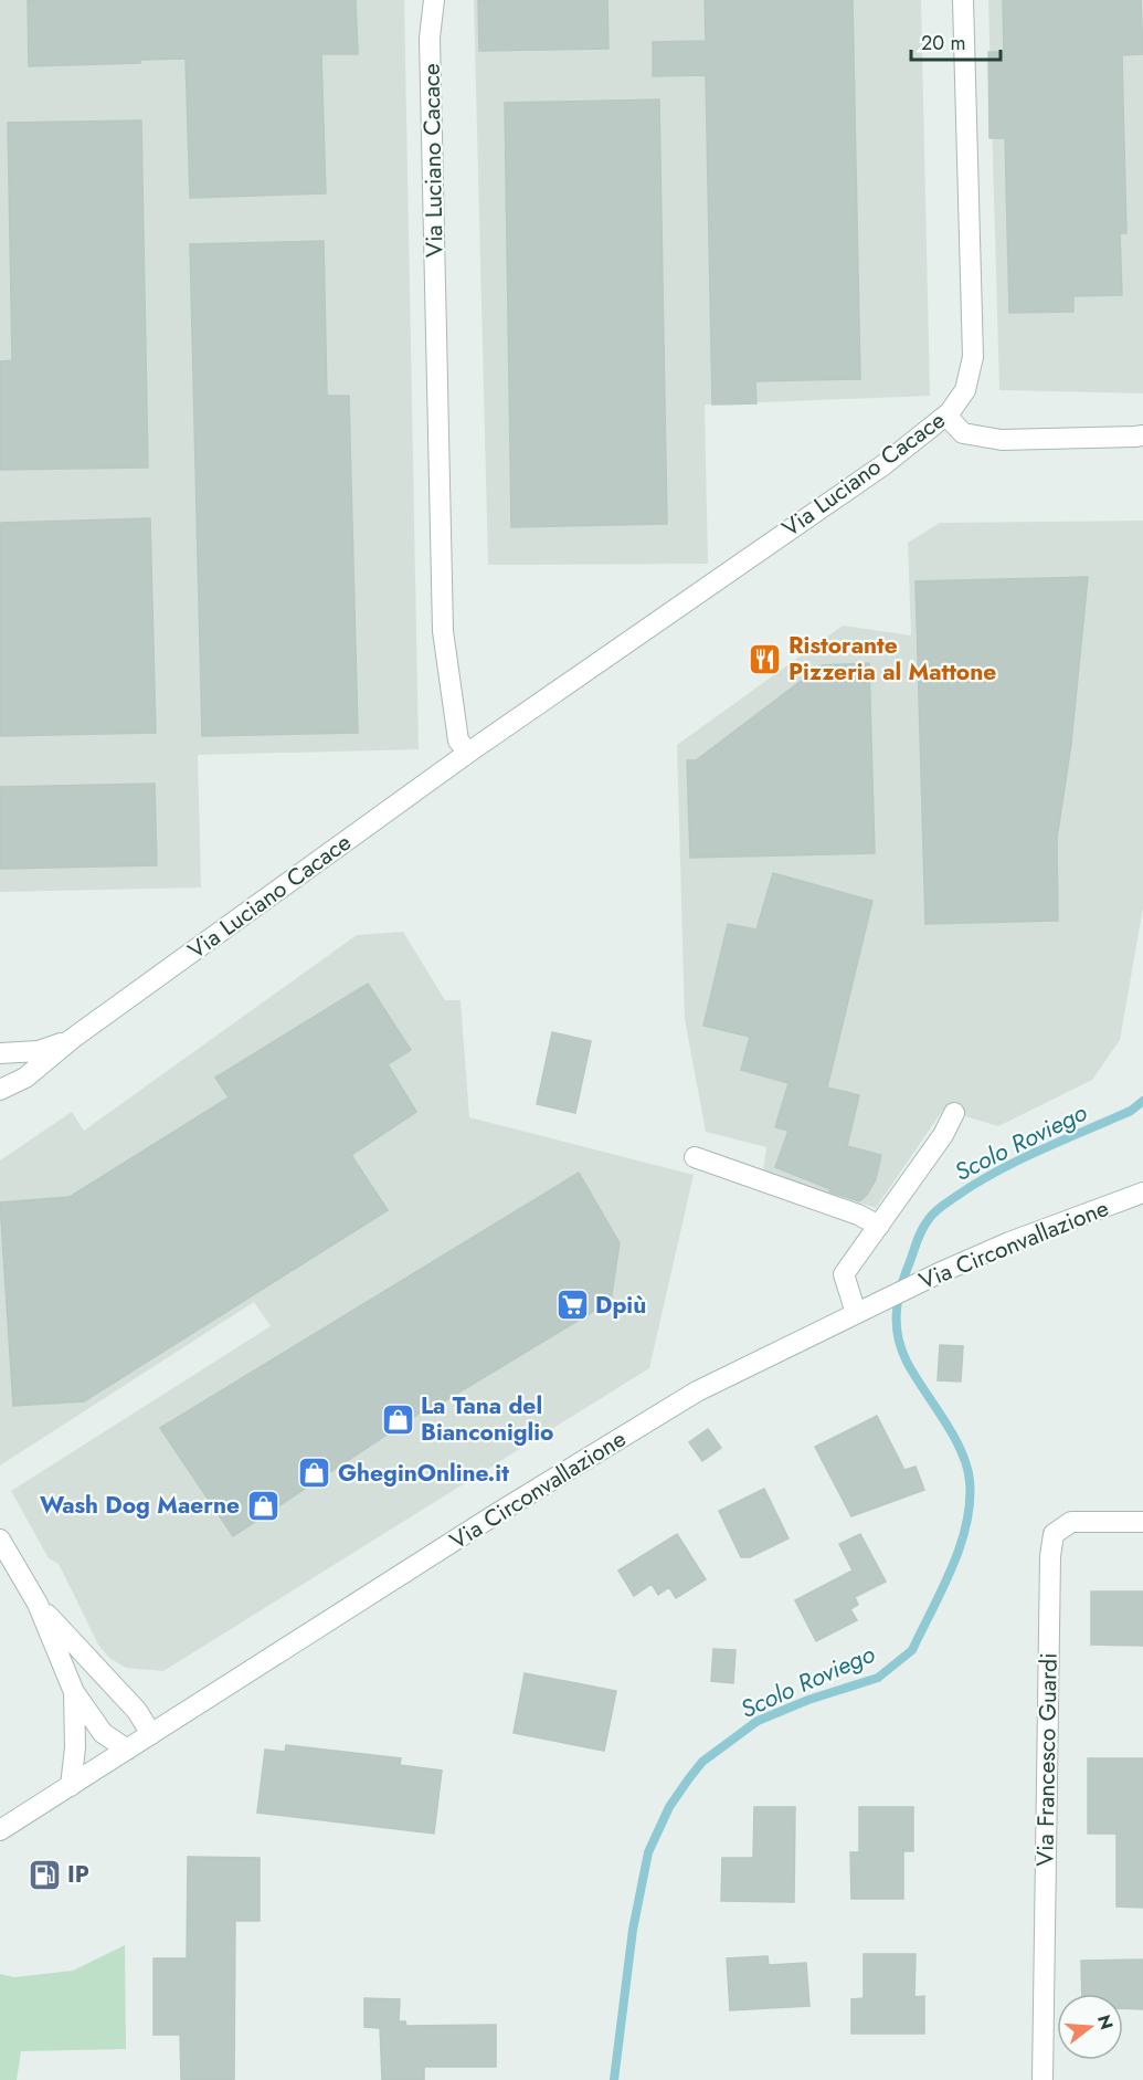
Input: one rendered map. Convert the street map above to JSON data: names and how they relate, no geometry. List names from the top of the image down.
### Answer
{
  "streets": {
    "street": ["Via Luciano Cacace", "Via Circonvallazione", "Via Francesco Guardi"]
  },
  "water": ["Scolo Roviego"],
  "places": {
    "restaurant": ["Ristorante Pizzeria al Mattone"],
    "supermarket": ["Dpiù"],
    "shop": ["La Tana del Bianconiglio", "GheginOnline.it", "Wash Dog Maerne"],
    "fuel station": ["IP"]
  },
  "scale_bar": "20 m",
  "north": "right"
}
